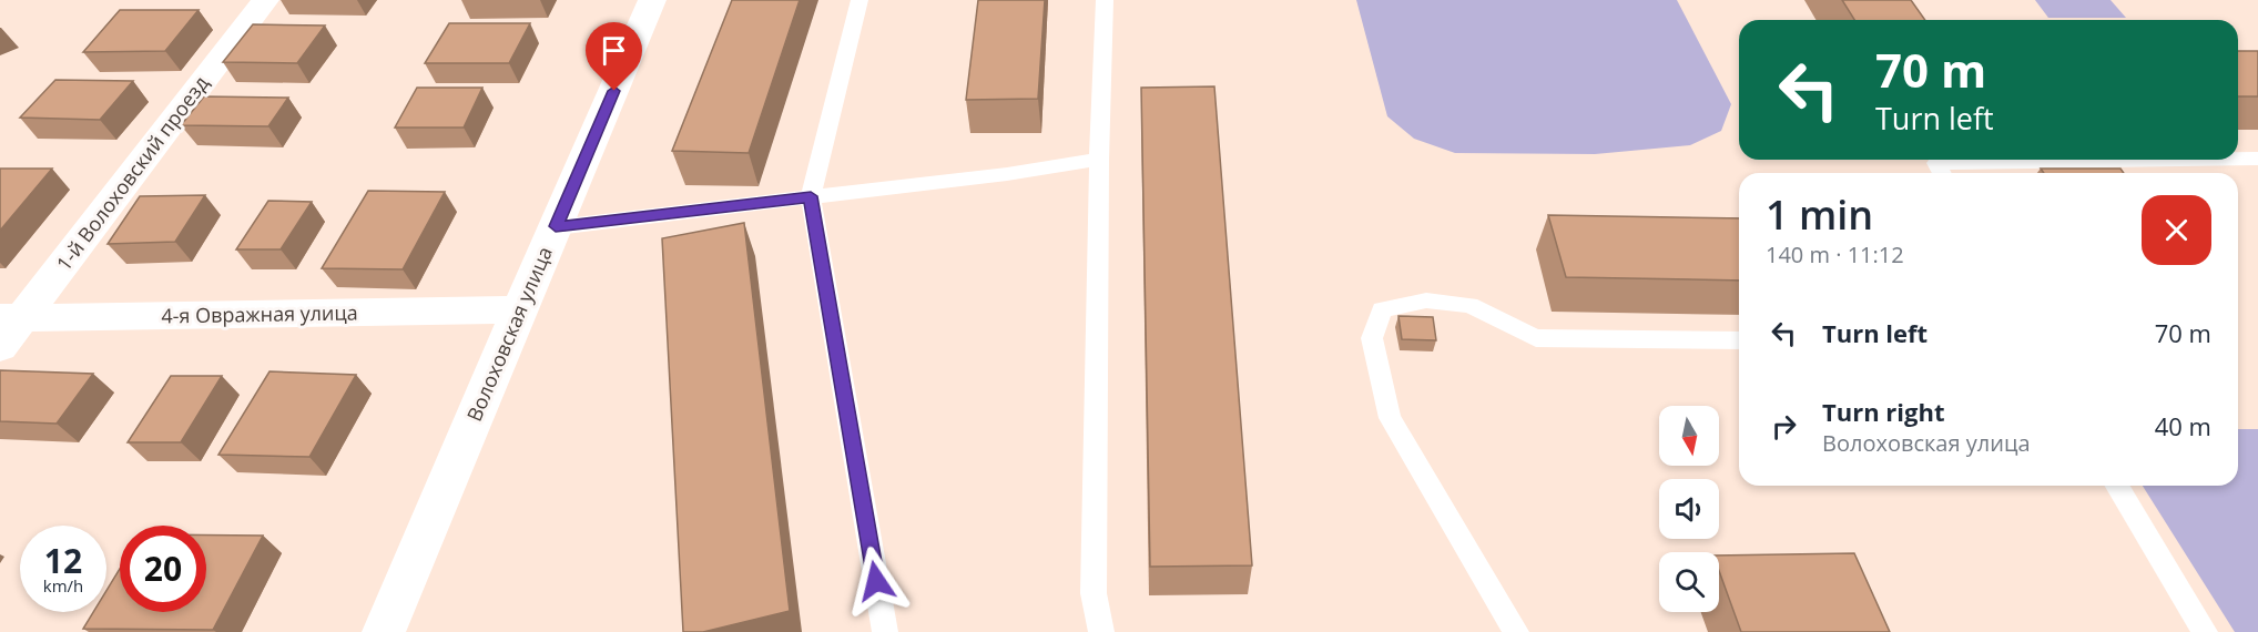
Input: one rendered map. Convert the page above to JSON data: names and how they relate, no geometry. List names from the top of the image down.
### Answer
{
  "streets": {
    "street": ["1-й Волоховский проезд", "4-я Овражная улица", "Волоховская улица"]
  },
  "crossings": [
    ["1-й Волоховский проезд", "4-я Овражная улица"],
    ["4-я Овражная улица", "Волоховская улица"]
  ],
  "north": "bottom",
  "page": {
    "turn": ["70 m", "Turn left"],
    "heading": ["1 min", "140 m · 11:12"],
    "list": [
      {
        "name": "Turn left",
        "value": "70 m"
      },
      {
        "name": "Turn right",
        "note": "Волоховская улица",
        "value": "40 m"
      }
    ],
    "speed": "12 km/h",
    "limit": "20"
  }
}
